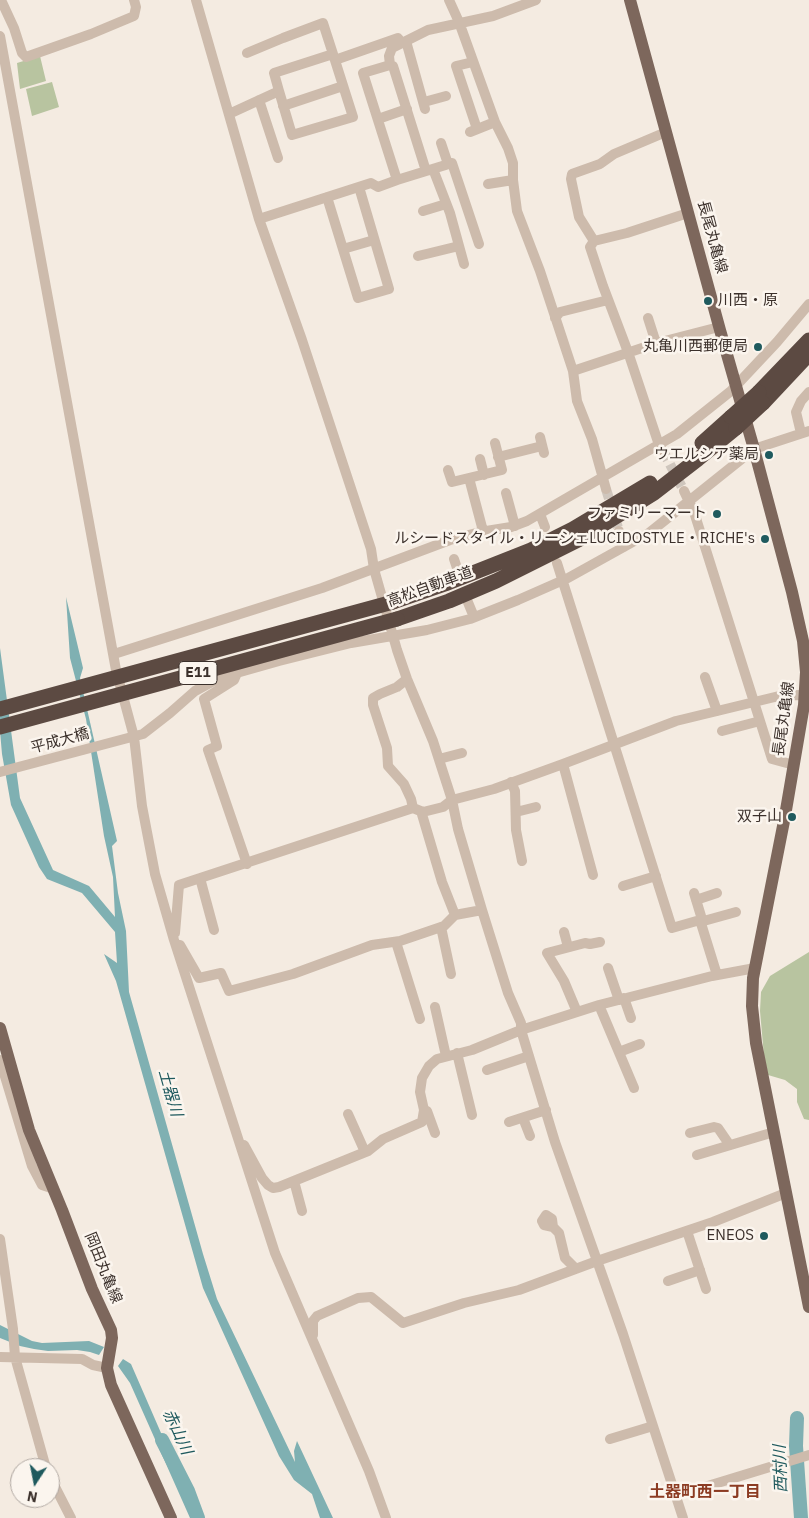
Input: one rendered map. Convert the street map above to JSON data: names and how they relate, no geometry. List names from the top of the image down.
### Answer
{
  "streets": {
    "highway": ["高松自動車道", "E11"],
    "main road": ["長尾丸亀線", "岡田丸亀線"],
    "street": ["平成大橋"]
  },
  "crossings": [
    ["長尾丸亀線", "平成大橋"]
  ],
  "districts": ["土器町西一丁目"],
  "water": ["土器川", "赤山川", "西村川"],
  "places": [
    "川西・原",
    "丸亀川西郵便局",
    "ウエルシア薬局",
    "ファミリーマート",
    "ルシードスタイル・リーシェLUCIDOSTYLE・RICHE's",
    "双子山",
    "ENEOS"
  ],
  "north": "bottom"
}
